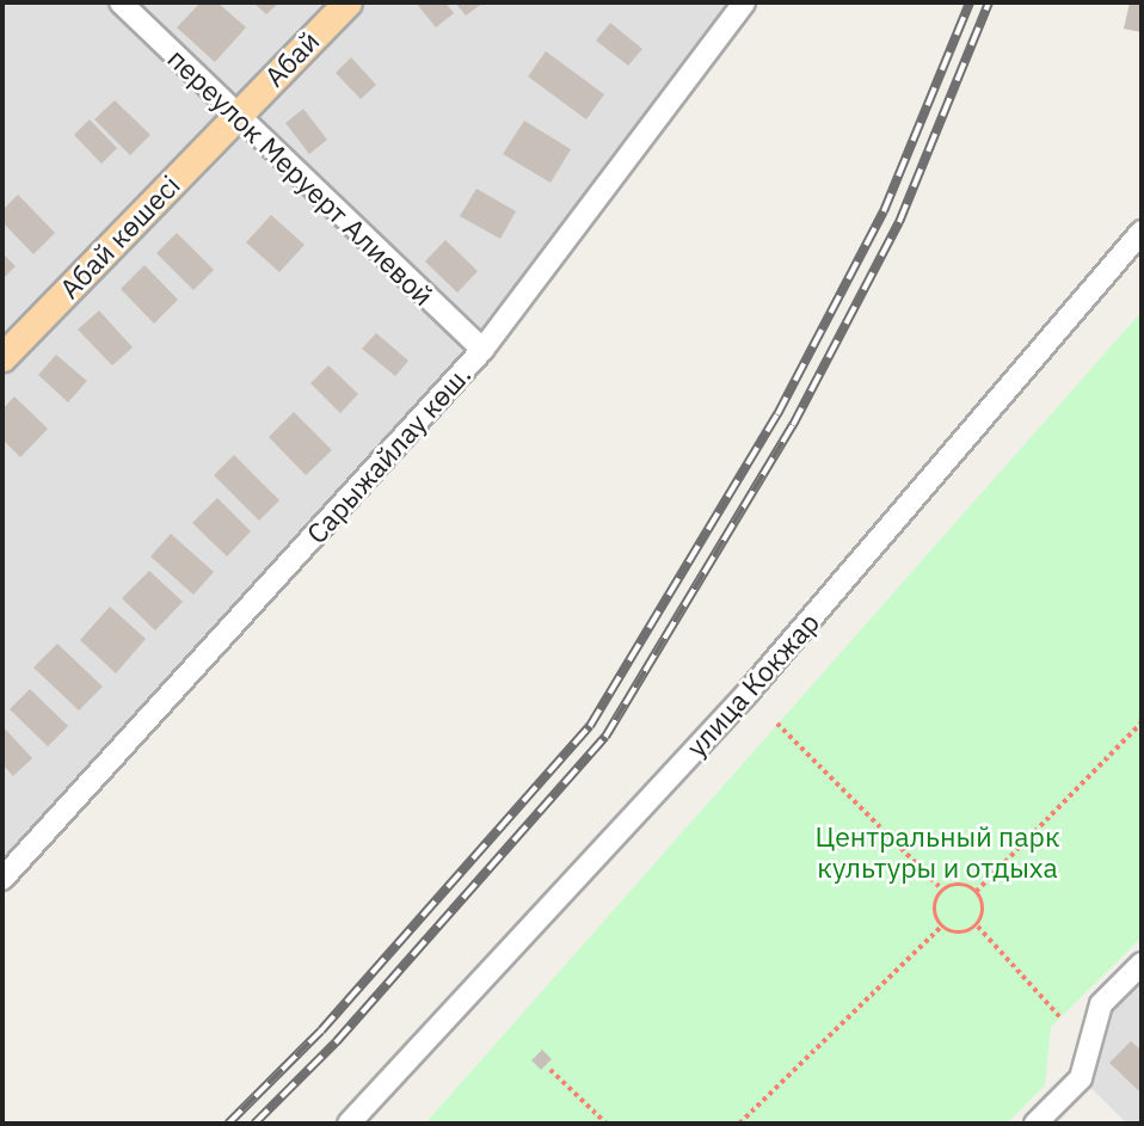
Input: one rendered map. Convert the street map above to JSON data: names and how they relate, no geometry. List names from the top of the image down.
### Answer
{
  "streets": {
    "main road": ["Абай", "Абай көшесі"],
    "street": ["переулок Меруерт Алиевой", "Сарыжайлау көш.", "улица Кокжар"]
  },
  "crossings": [
    ["Абай", "переулок Меруерт Алиевой"],
    ["Абай", "Абай көшесі"],
    ["переулок Меруерт Алиевой", "Абай көшесі"],
    ["переулок Меруерт Алиевой", "Сарыжайлау көш."]
  ],
  "parks": ["Центральный парк культуры и отдыха"]
}
